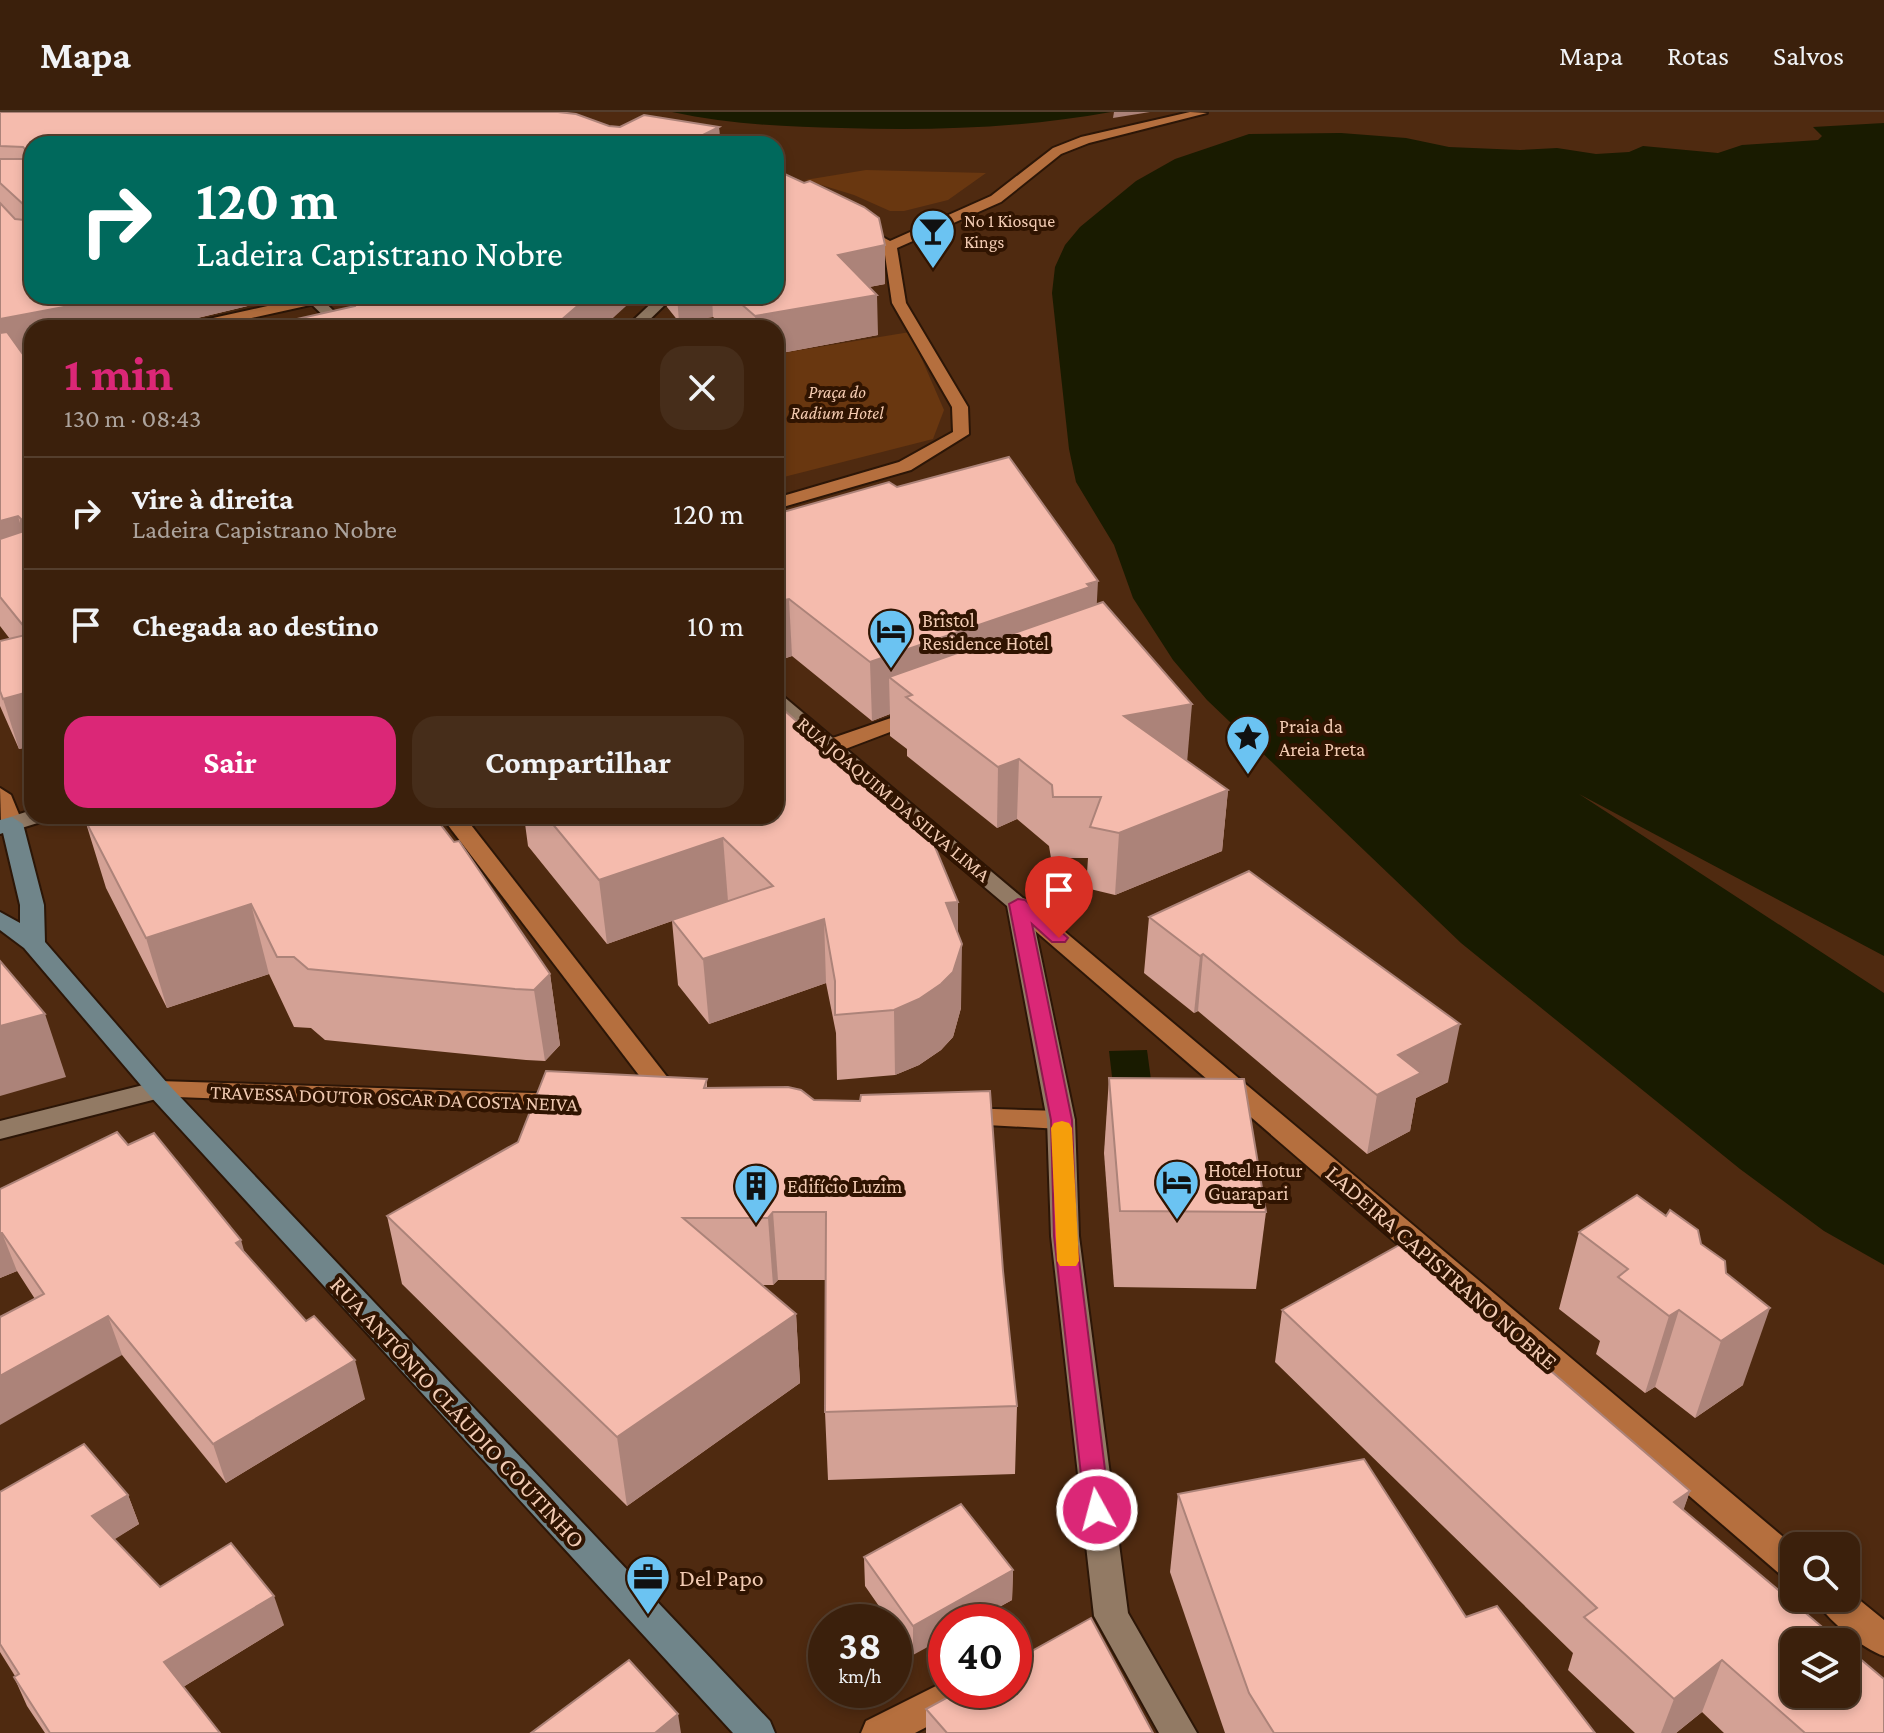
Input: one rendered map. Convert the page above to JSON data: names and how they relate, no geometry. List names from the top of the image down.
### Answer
{
  "streets": {
    "main road": ["RUA ANTÔNIO CLÁUDIO COUTINHO"],
    "street": ["RUA JOAQUIM DA SILVA LIMA", "TRAVESSA DOUTOR OSCAR DA COSTA NEIVA", "LADEIRA CAPISTRANO NOBRE"]
  },
  "crossings": [
    ["RUA JOAQUIM DA SILVA LIMA", "LADEIRA CAPISTRANO NOBRE"],
    ["TRAVESSA DOUTOR OSCAR DA COSTA NEIVA", "RUA ANTÔNIO CLÁUDIO COUTINHO"]
  ],
  "parks": ["Praça do Radium Hotel"],
  "places": {
    "bar": ["No 1 Kiosque Kings"],
    "hotel": ["Bristol Residence Hotel", "Hotel Hotur Guarapari"],
    "place": ["Praia da Areia Preta"],
    "building": ["Edifício Luzim"],
    "office": ["Del Papo"]
  },
  "page": {
    "header": "Mapa",
    "nav": ["Mapa", "Rotas", "Salvos"],
    "turn": ["120 m", "Ladeira Capistrano Nobre"],
    "heading": ["1 min", "130 m · 08:43"],
    "list": [
      {
        "name": "Vire à direita",
        "note": "Ladeira Capistrano Nobre",
        "value": "120 m"
      },
      {
        "name": "Chegada ao destino",
        "value": "10 m"
      }
    ],
    "buttons": ["Sair", "Compartilhar"],
    "speed": "38 km/h",
    "limit": "40"
  }
}
